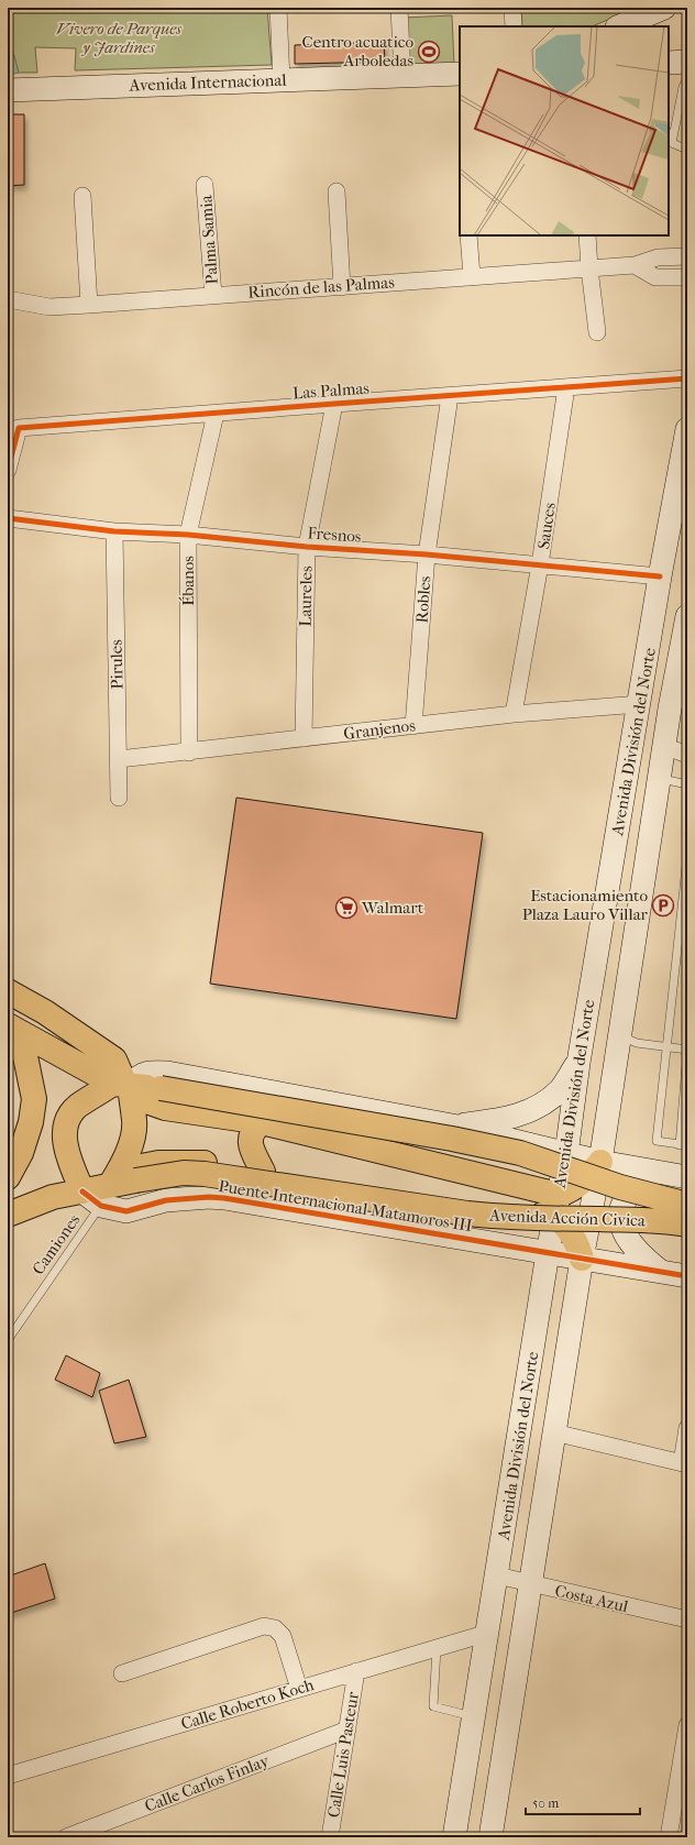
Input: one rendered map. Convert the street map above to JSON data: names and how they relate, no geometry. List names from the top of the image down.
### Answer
{
  "streets": {
    "highway": ["Puente Internacional Matamoros III", "Avenida Acción Civica"],
    "main road": ["Avenida Internacional", "Avenida División del Norte"],
    "street": [
      "Palma Samia",
      "Rincón de las Palmas",
      "Las Palmas",
      "Sauces",
      "Fresnos",
      "Ébanos",
      "Laureles",
      "Robles",
      "Pirules",
      "Granjenos",
      "Costa Azul",
      "Calle Roberto Koch",
      "Calle Luis Pasteur",
      "Calle Carlos Finlay"
    ],
    "lane": ["Camiones"]
  },
  "crossings": [
    ["Palma Samia", "Rincón de las Palmas"],
    ["Las Palmas", "Sauces"],
    ["Las Palmas", "Ébanos"],
    ["Las Palmas", "Laureles"],
    ["Las Palmas", "Robles"],
    ["Sauces", "Fresnos"],
    ["Sauces", "Granjenos"],
    ["Fresnos", "Ébanos"],
    ["Fresnos", "Laureles"],
    ["Fresnos", "Robles"],
    ["Fresnos", "Pirules"],
    ["Fresnos", "Avenida División del Norte"],
    ["Ébanos", "Granjenos"],
    ["Laureles", "Granjenos"],
    ["Robles", "Granjenos"],
    ["Pirules", "Granjenos"],
    ["Granjenos", "Avenida División del Norte"],
    ["Avenida División del Norte", "Puente Internacional Matamoros III"],
    ["Avenida División del Norte", "Costa Azul"],
    ["Avenida División del Norte", "Calle Roberto Koch"],
    ["Puente Internacional Matamoros III", "Avenida Acción Civica"],
    ["Puente Internacional Matamoros III", "Camiones"],
    ["Avenida Acción Civica", "Camiones"],
    ["Calle Roberto Koch", "Calle Luis Pasteur"],
    ["Calle Luis Pasteur", "Calle Carlos Finlay"]
  ],
  "parks": ["Vivero de Parques y Jardines"],
  "places": {
    "sports": ["Centro acuatico Arboledas"],
    "parking": ["Estacionamiento Plaza Lauro Villar"],
    "supermarket": ["Walmart"]
  },
  "scale_bar": "50 m"
}
